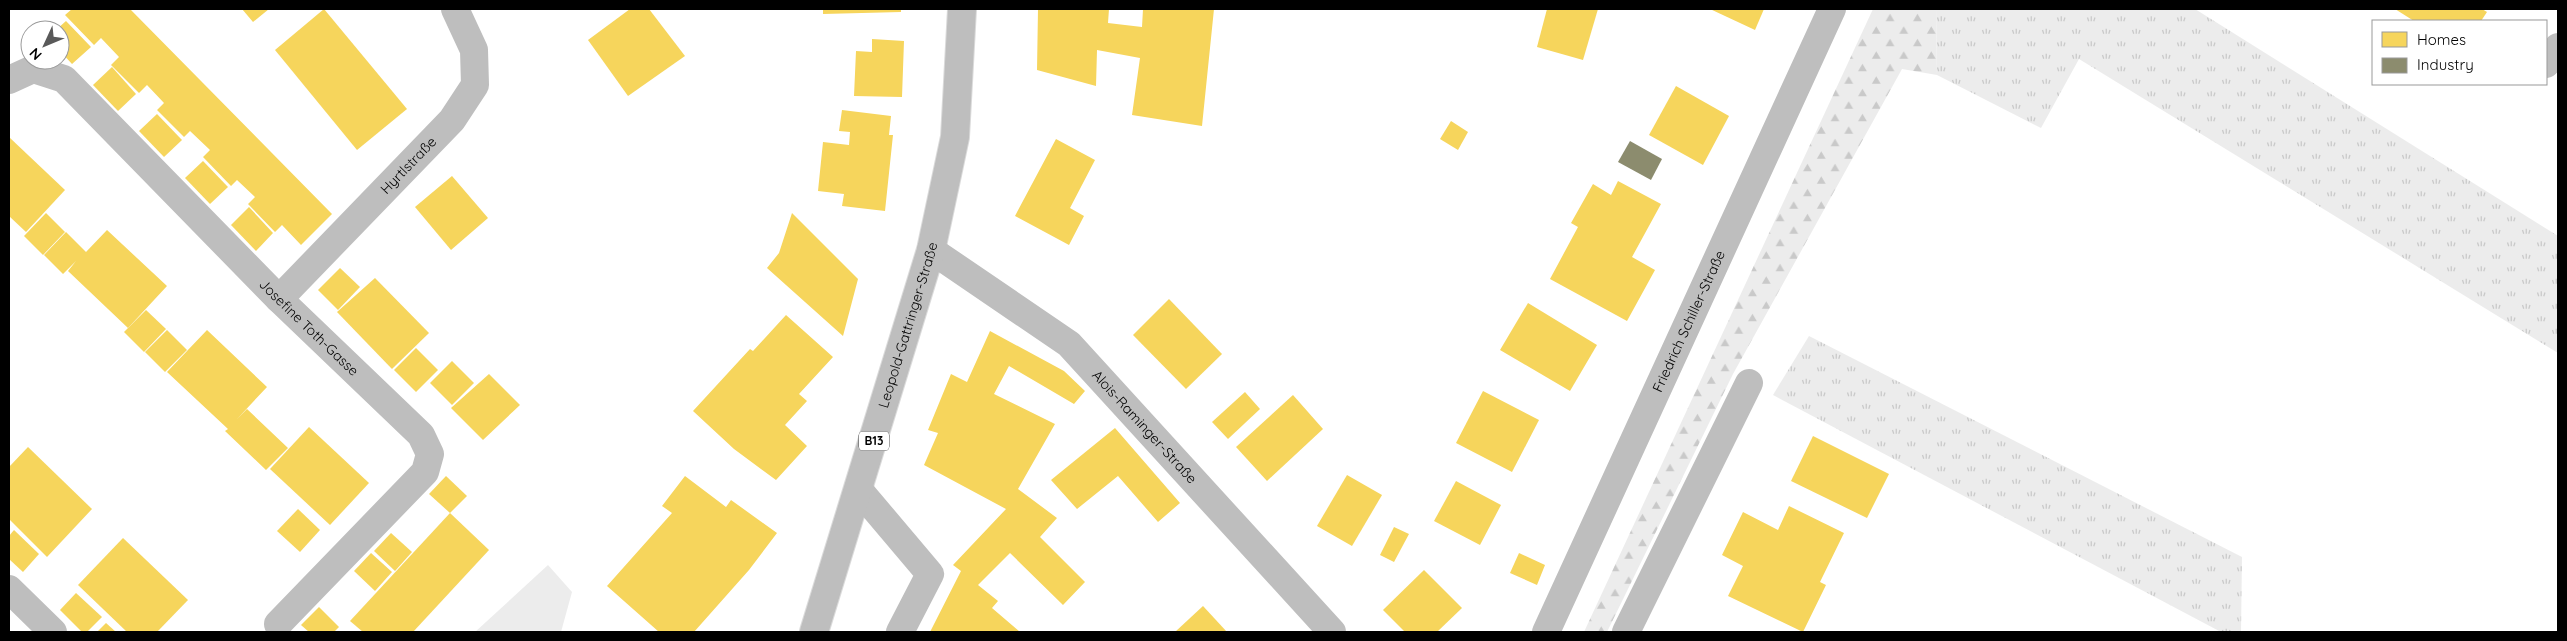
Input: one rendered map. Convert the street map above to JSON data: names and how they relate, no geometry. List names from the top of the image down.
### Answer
{
  "streets": {
    "street": [
      "Hyrtlstraße",
      "Friedrich Schiller-Straße",
      "Leopold-Gattringer-Straße",
      "Josefine Toth-Gasse",
      "Alois-Raminger-Straße",
      "B13"
    ]
  },
  "crossings": [
    ["Hyrtlstraße", "Josefine Toth-Gasse"],
    ["Leopold-Gattringer-Straße", "Alois-Raminger-Straße"]
  ],
  "legend": ["Homes", "Industry"],
  "north": "bottom left"
}
